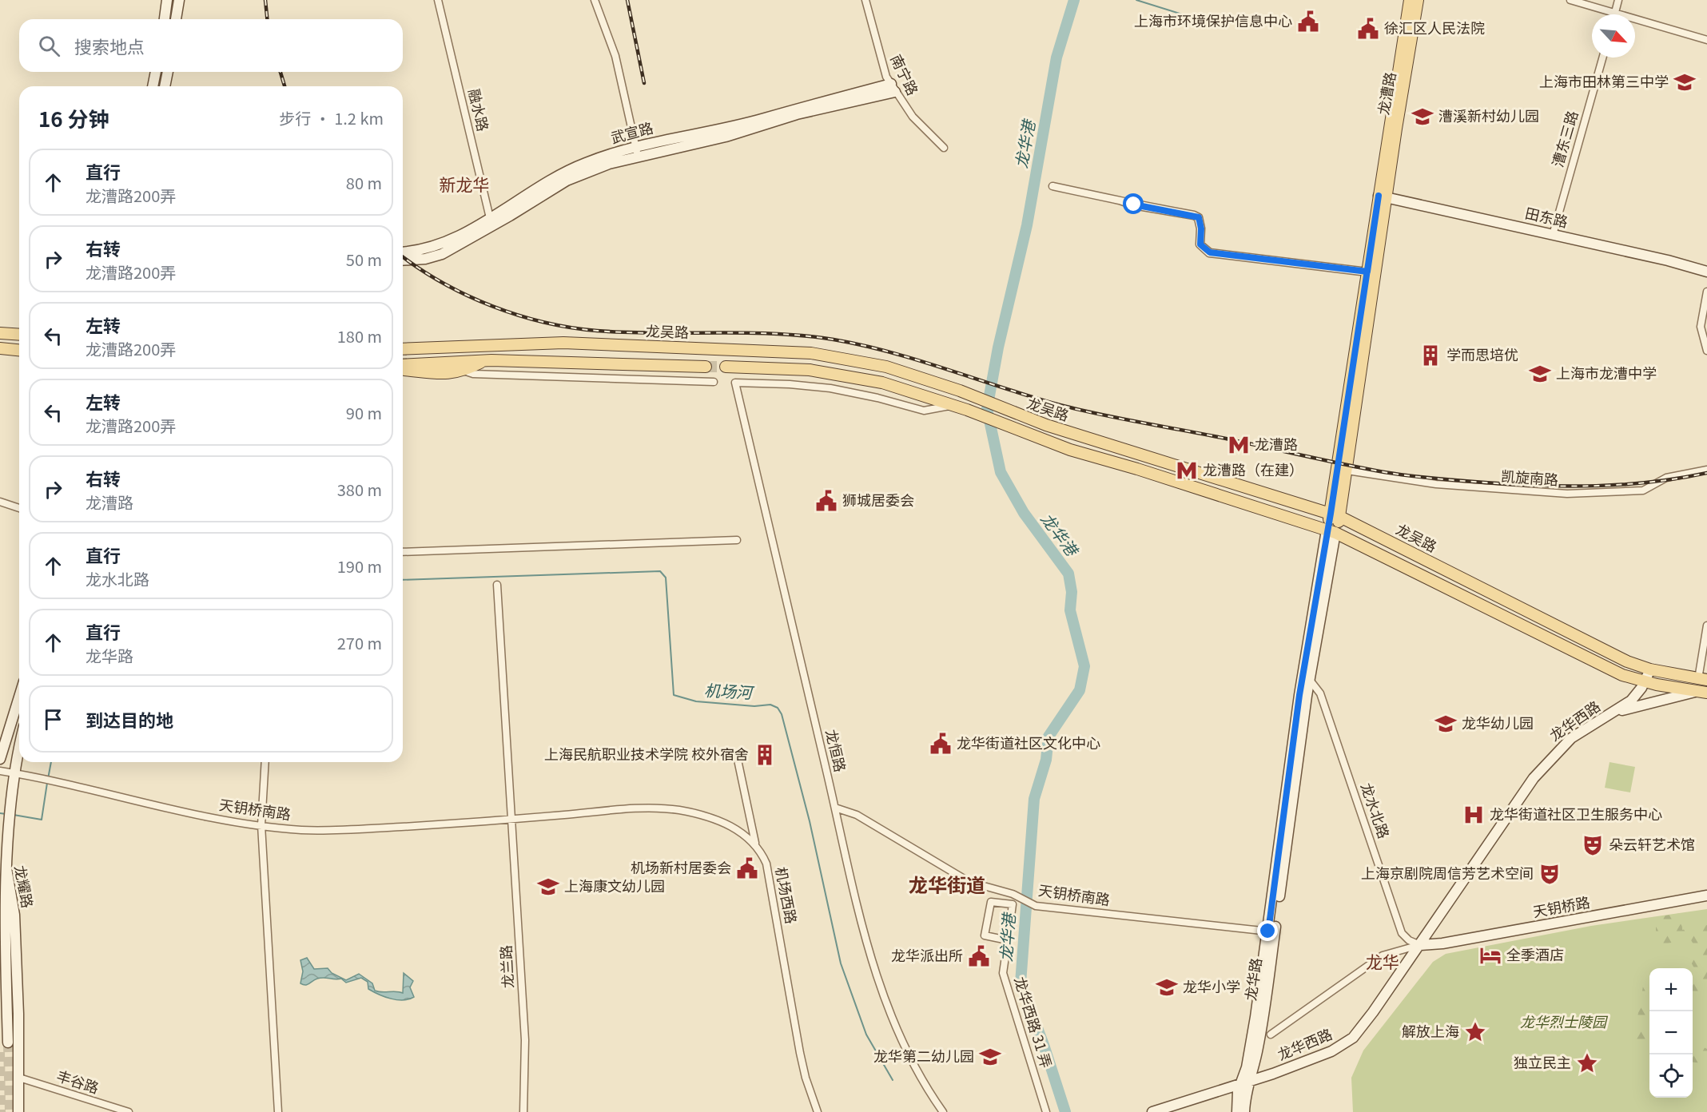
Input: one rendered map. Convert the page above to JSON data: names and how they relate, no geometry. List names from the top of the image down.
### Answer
{
  "streets": {
    "main road": ["龙漕路", "龙吴路"],
    "street": [
      "南宁路",
      "融水路",
      "武宣路",
      "漕东三路",
      "田东路",
      "凯旋南路",
      "龙华西路",
      "龙恒路",
      "天钥桥南路",
      "龙水北路",
      "龙耀路",
      "机场西路",
      "天钥桥路",
      "龙兰路",
      "龙华路",
      "龙华西路 31 弄",
      "丰谷路"
    ]
  },
  "crossings": [
    ["南宁路", "武宣路"],
    ["龙漕路", "田东路"],
    ["龙漕路", "龙吴路"],
    ["龙漕路", "凯旋南路"],
    ["融水路", "武宣路"],
    ["漕东三路", "田东路"],
    ["龙吴路", "龙华西路"],
    ["龙吴路", "龙恒路"],
    ["龙华西路", "龙水北路"],
    ["龙华西路", "天钥桥路"],
    ["龙华西路", "龙华路"],
    ["龙恒路", "天钥桥南路"],
    ["天钥桥南路", "龙耀路"],
    ["天钥桥南路", "机场西路"],
    ["天钥桥南路", "龙兰路"],
    ["天钥桥南路", "龙华路"],
    ["龙水北路", "天钥桥路"],
    ["龙水北路", "龙华路"],
    ["龙耀路", "丰谷路"]
  ],
  "districts": ["新龙华", "龙华街道", "龙华"],
  "water": ["龙华港", "机场河"],
  "parks": ["龙华烈士陵园"],
  "places": {
    "public building": [
      "上海市环境保护信息中心",
      "徐汇区人民法院",
      "狮城居委会",
      "龙华街道社区文化中心",
      "机场新村居委会",
      "龙华派出所"
    ],
    "school or university": [
      "上海市田林第三中学",
      "漕溪新村幼儿园",
      "上海市龙漕中学",
      "龙华幼儿园",
      "上海康文幼儿园",
      "龙华小学",
      "龙华第二幼儿园"
    ],
    "building": ["学而思培优", "上海民航职业技术学院 校外宿舍"],
    "metro station": ["龙漕路", "龙漕路（在建）"],
    "hospital": ["龙华街道社区卫生服务中心"],
    "theatre": ["朵云轩艺术馆", "上海京剧院周信芳艺术空间"],
    "hotel": ["全季酒店"],
    "place": ["解放上海", "独立民主"]
  },
  "north": "bottom right",
  "page": {
    "search": "搜索地点",
    "heading": ["16 分钟", "步行 · 1.2 km"],
    "list": [
      ["直行", "龙漕路200弄", "80 m"],
      ["右转", "龙漕路200弄", "50 m"],
      ["左转", "龙漕路200弄", "180 m"],
      ["左转", "龙漕路200弄", "90 m"],
      ["右转", "龙漕路", "380 m"],
      ["直行", "龙水北路", "190 m"],
      ["直行", "龙华路", "270 m"],
      "到达目的地"
    ],
    "map_buttons": ["+", "−"]
  }
}
